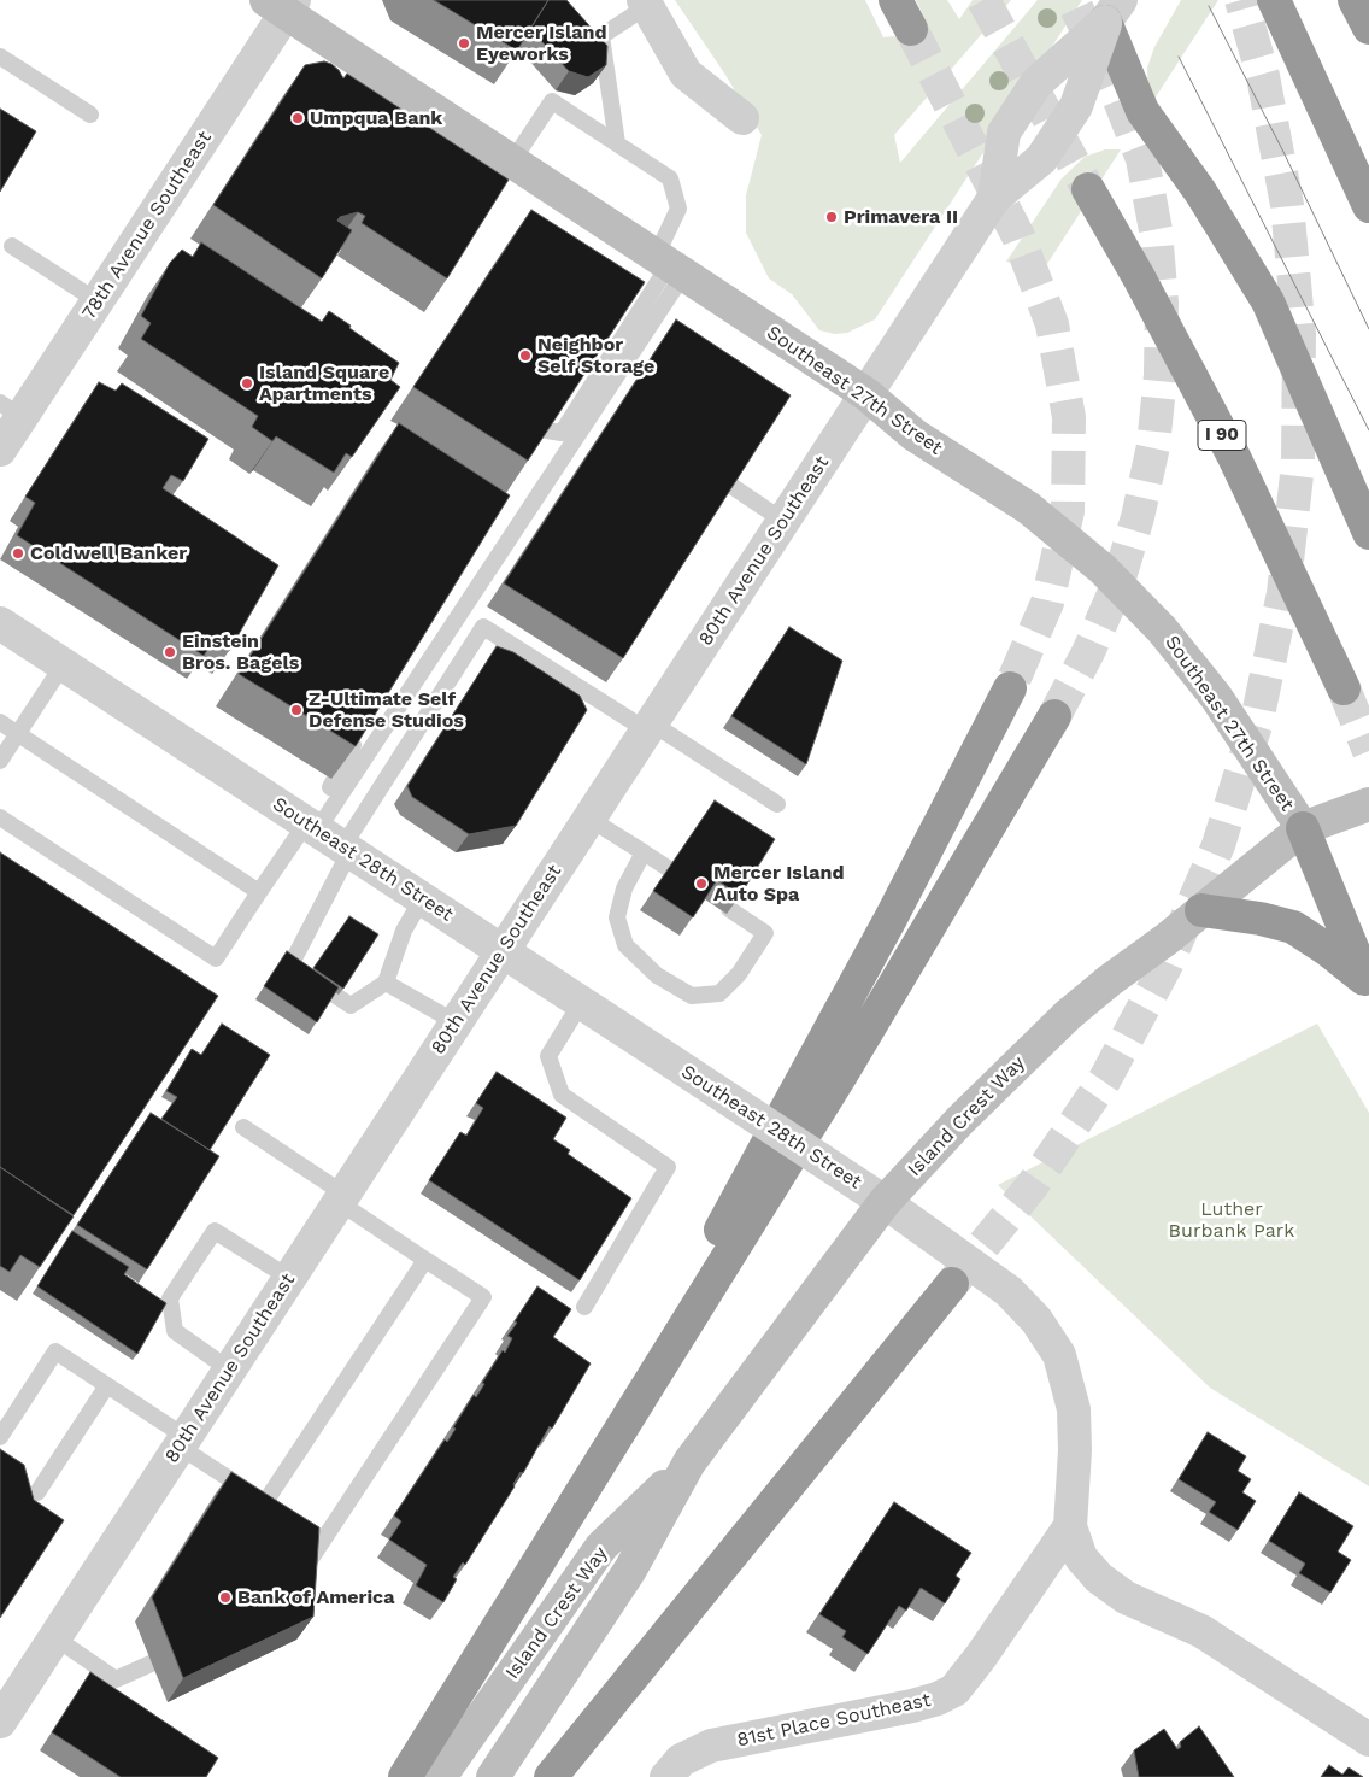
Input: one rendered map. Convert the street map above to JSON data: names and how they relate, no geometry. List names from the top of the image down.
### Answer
{
  "streets": {
    "highway": ["I 90"],
    "main road": ["Southeast 27th Street", "Island Crest Way"],
    "street": [
      "78th Avenue Southeast",
      "80th Avenue Southeast",
      "Southeast 28th Street",
      "81st Place Southeast"
    ]
  },
  "crossings": [
    ["78th Avenue Southeast", "Southeast 27th Street"],
    ["Southeast 27th Street", "80th Avenue Southeast"],
    ["Southeast 27th Street", "Island Crest Way"],
    ["80th Avenue Southeast", "Southeast 28th Street"],
    ["Southeast 28th Street", "Island Crest Way"],
    ["Southeast 28th Street", "81st Place Southeast"]
  ],
  "parks": ["Luther Burbank Park"],
  "places": [
    "Mercer Island Eyeworks",
    "Umpqua Bank",
    "Primavera II",
    "Neighbor Self Storage",
    "Island Square Apartments",
    "Coldwell Banker",
    "Einstein Bros. Bagels",
    "Z-Ultimate Self Defense Studios",
    "Mercer Island Auto Spa",
    "Bank of America"
  ]
}
